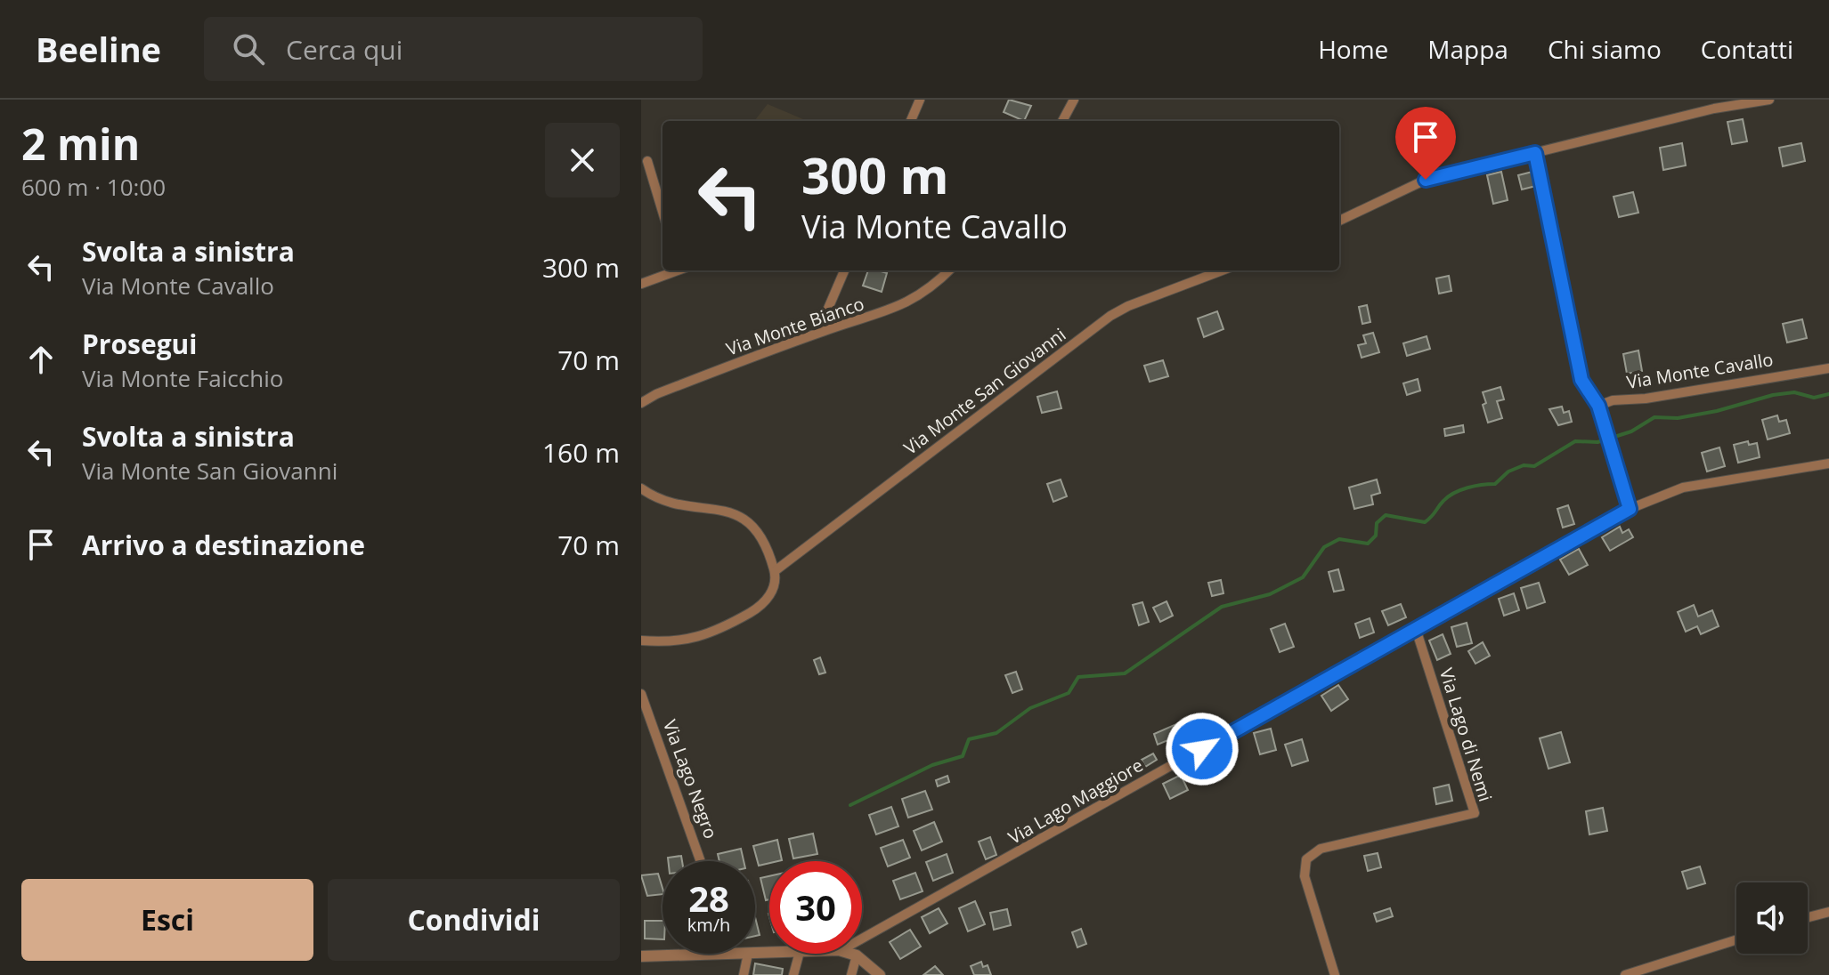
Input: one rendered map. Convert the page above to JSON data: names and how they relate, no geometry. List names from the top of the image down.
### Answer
{
  "streets": {
    "street": [
      "Via Monte Bianco",
      "Via Monte Cavallo",
      "Via Monte San Giovanni",
      "Via Lago di Nemi",
      "Via Lago Negro",
      "Via Lago Maggiore"
    ]
  },
  "crossings": [
    ["Via Lago di Nemi", "Via Lago Maggiore"]
  ],
  "page": {
    "header": "Beeline",
    "search": "Cerca qui",
    "nav": [
      "Home",
      "Mappa",
      "Chi siamo",
      "Contatti"
    ],
    "heading": ["2 min", "600 m · 10:00"],
    "turn": ["300 m", "Via Monte Cavallo"],
    "list": [
      {
        "name": "Svolta a sinistra",
        "note": "Via Monte Cavallo",
        "value": "300 m"
      },
      {
        "name": "Prosegui",
        "note": "Via Monte Faicchio",
        "value": "70 m"
      },
      {
        "name": "Svolta a sinistra",
        "note": "Via Monte San Giovanni",
        "value": "160 m"
      },
      {
        "name": "Arrivo a destinazione",
        "value": "70 m"
      }
    ],
    "speed": "28 km/h",
    "limit": "30",
    "buttons": ["Esci", "Condividi"]
  }
}
